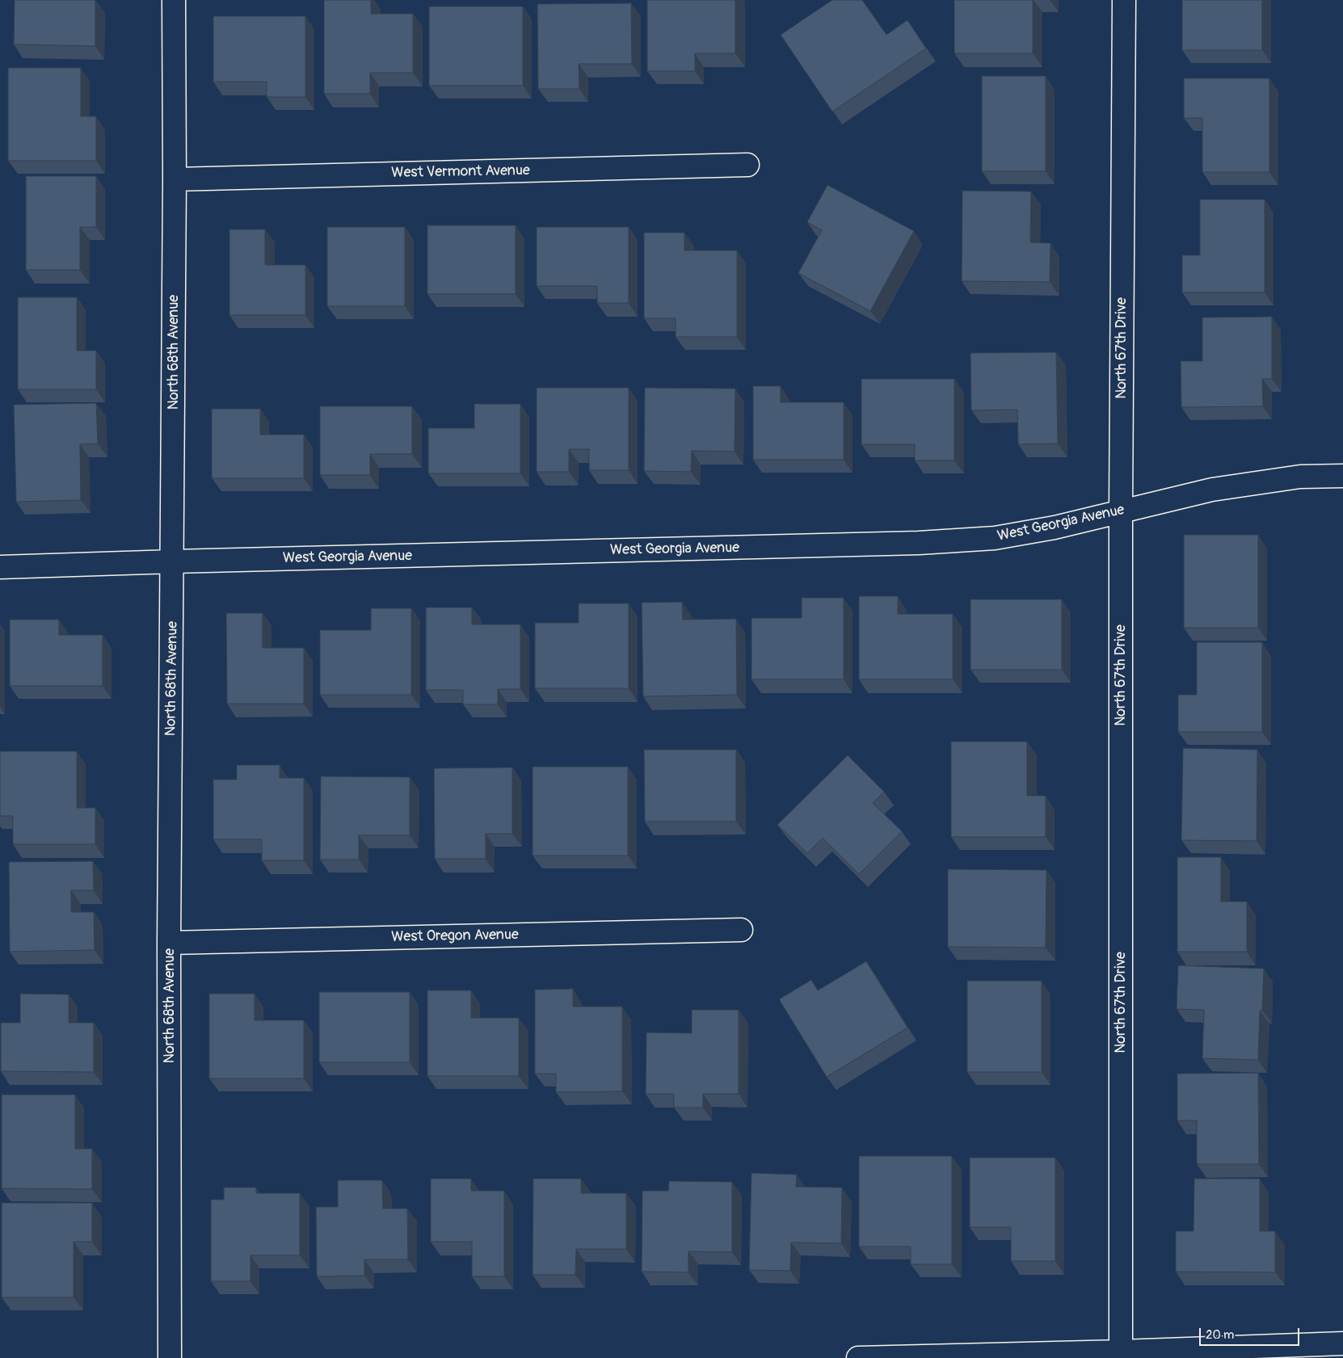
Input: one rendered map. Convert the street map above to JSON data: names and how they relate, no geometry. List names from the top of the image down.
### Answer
{
  "streets": {
    "street": [
      "West Vermont Avenue",
      "North 67th Drive",
      "North 68th Avenue",
      "West Georgia Avenue",
      "West Oregon Avenue"
    ]
  },
  "crossings": [
    ["West Vermont Avenue", "North 68th Avenue"],
    ["North 67th Drive", "West Georgia Avenue"],
    ["North 68th Avenue", "West Georgia Avenue"],
    ["North 68th Avenue", "West Oregon Avenue"]
  ],
  "scale_bar": "20 m"
}
